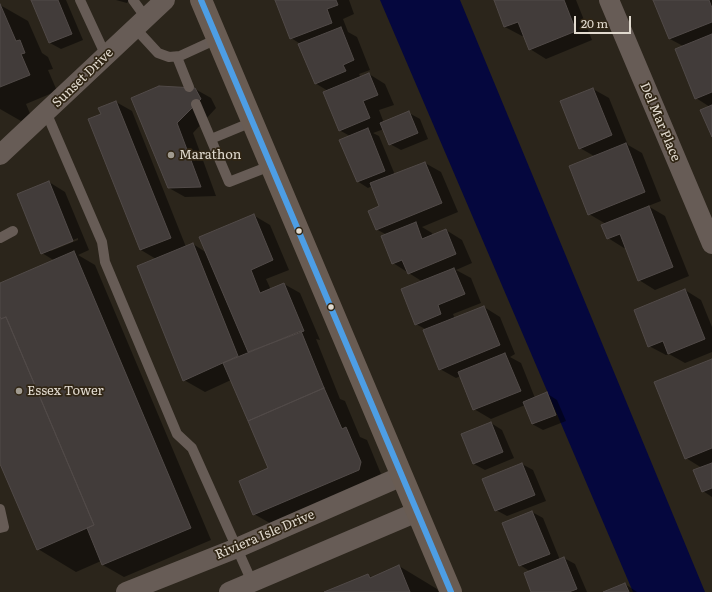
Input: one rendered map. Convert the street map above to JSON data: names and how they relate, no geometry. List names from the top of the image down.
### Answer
{
  "streets": {
    "street": ["Sunset Drive", "Del Mar Place", "Riviera Isle Drive"]
  },
  "places": ["Marathon", "Essex Tower"],
  "scale_bar": "20 m"
}
